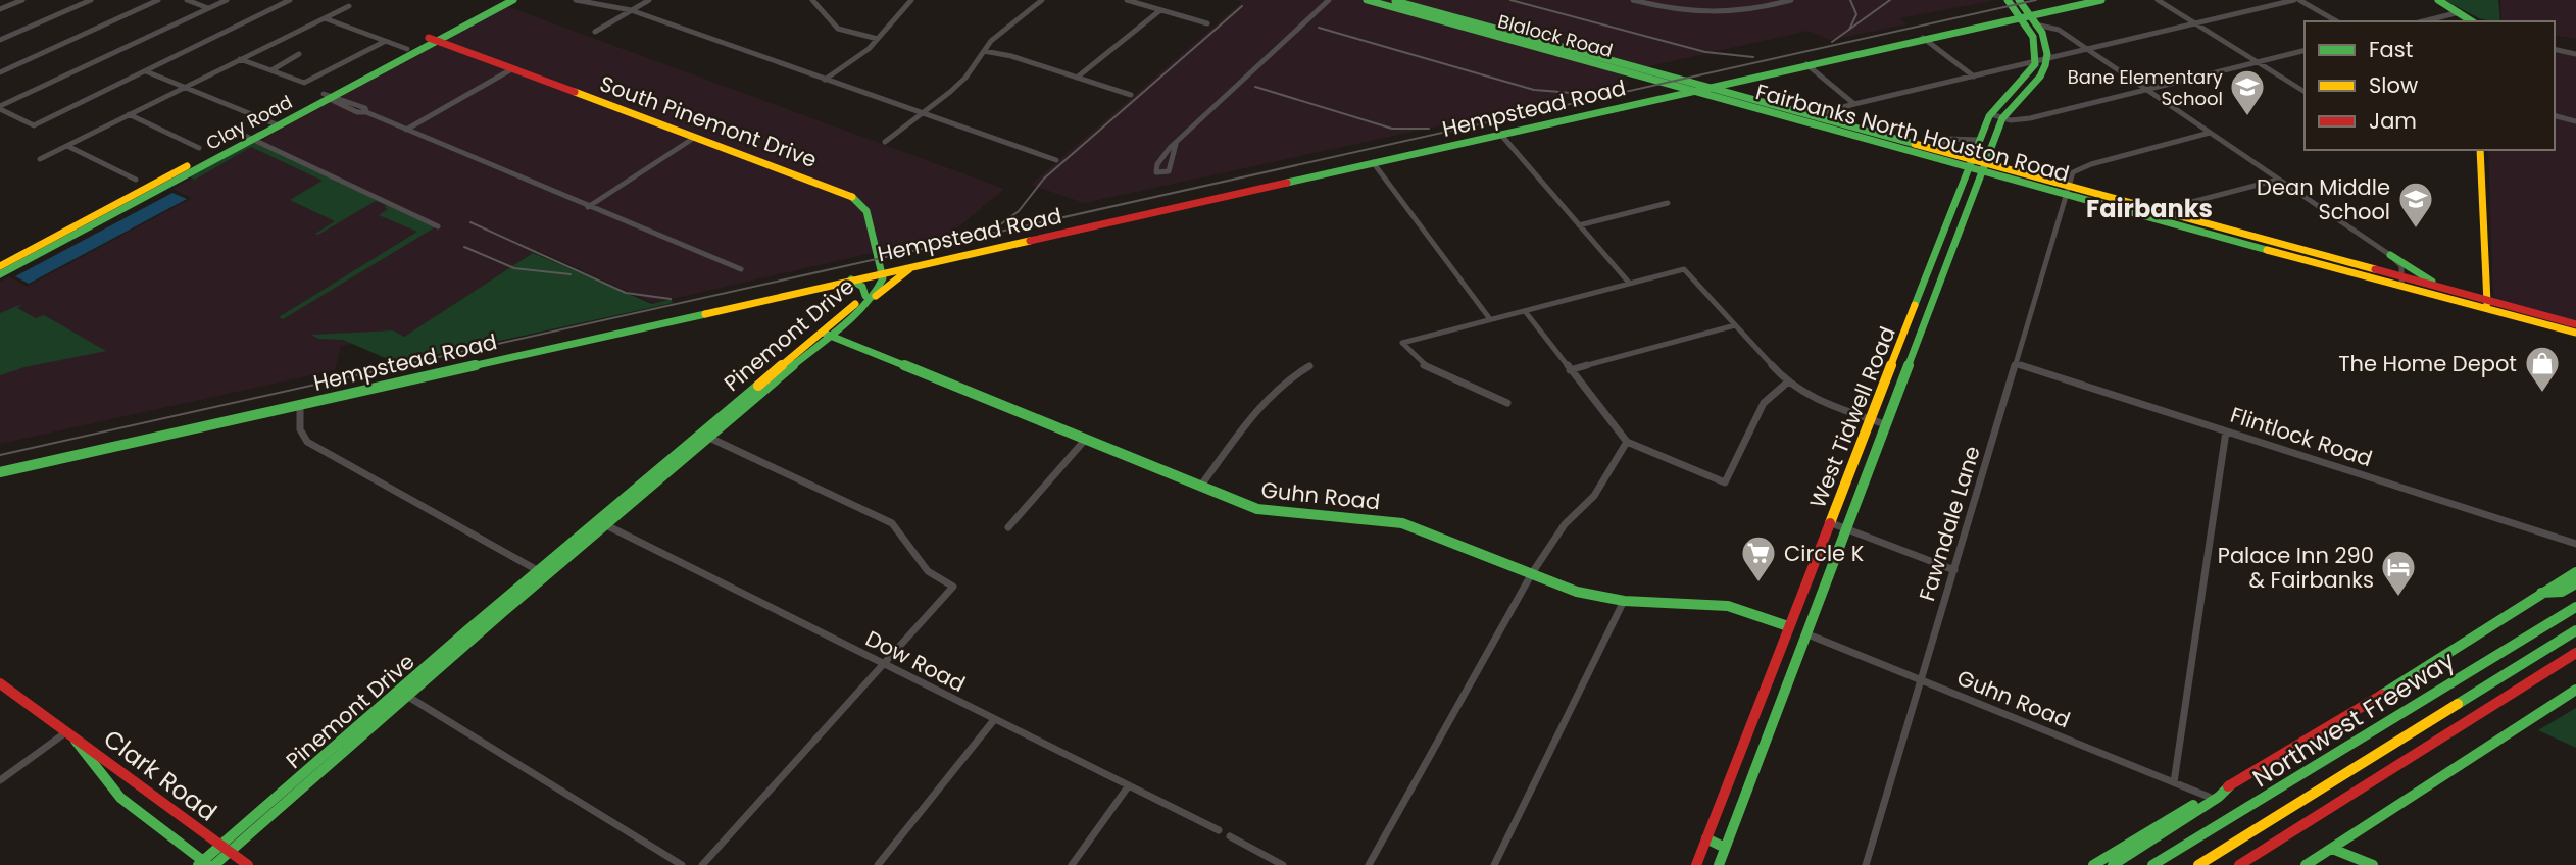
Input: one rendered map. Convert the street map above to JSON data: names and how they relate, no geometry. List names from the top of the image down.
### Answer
{
  "streets": {
    "main road": [
      "Blalock Road",
      "Hempstead Road",
      "South Pinemont Drive",
      "Clay Road",
      "Fairbanks North Houston Road",
      "Pinemont Drive",
      "West Tidwell Road",
      "Guhn Road",
      "Northwest Freeway",
      "Clark Road"
    ],
    "street": ["Flintlock Road", "Fawndale Lane", "Dow Road"]
  },
  "crossings": [
    ["Blalock Road", "Hempstead Road"],
    ["Blalock Road", "Fairbanks North Houston Road"],
    ["Hempstead Road", "South Pinemont Drive"],
    ["Hempstead Road", "Fairbanks North Houston Road"],
    ["Hempstead Road", "Pinemont Drive"],
    ["South Pinemont Drive", "Clay Road"],
    ["South Pinemont Drive", "Pinemont Drive"],
    ["Fairbanks North Houston Road", "West Tidwell Road"],
    ["Fairbanks North Houston Road", "Fawndale Lane"],
    ["Pinemont Drive", "Guhn Road"],
    ["Pinemont Drive", "Dow Road"],
    ["Pinemont Drive", "Clark Road"],
    ["West Tidwell Road", "Guhn Road"],
    ["Flintlock Road", "Fawndale Lane"],
    ["Guhn Road", "Fawndale Lane"]
  ],
  "districts": ["Fairbanks"],
  "places": {
    "school or university": ["Bane Elementary School", "Dean Middle School"],
    "shop": ["The Home Depot"],
    "supermarket": ["Circle K"],
    "hotel": ["Palace Inn 290 & Fairbanks"]
  },
  "legend": ["Fast", "Slow", "Jam"]
}
